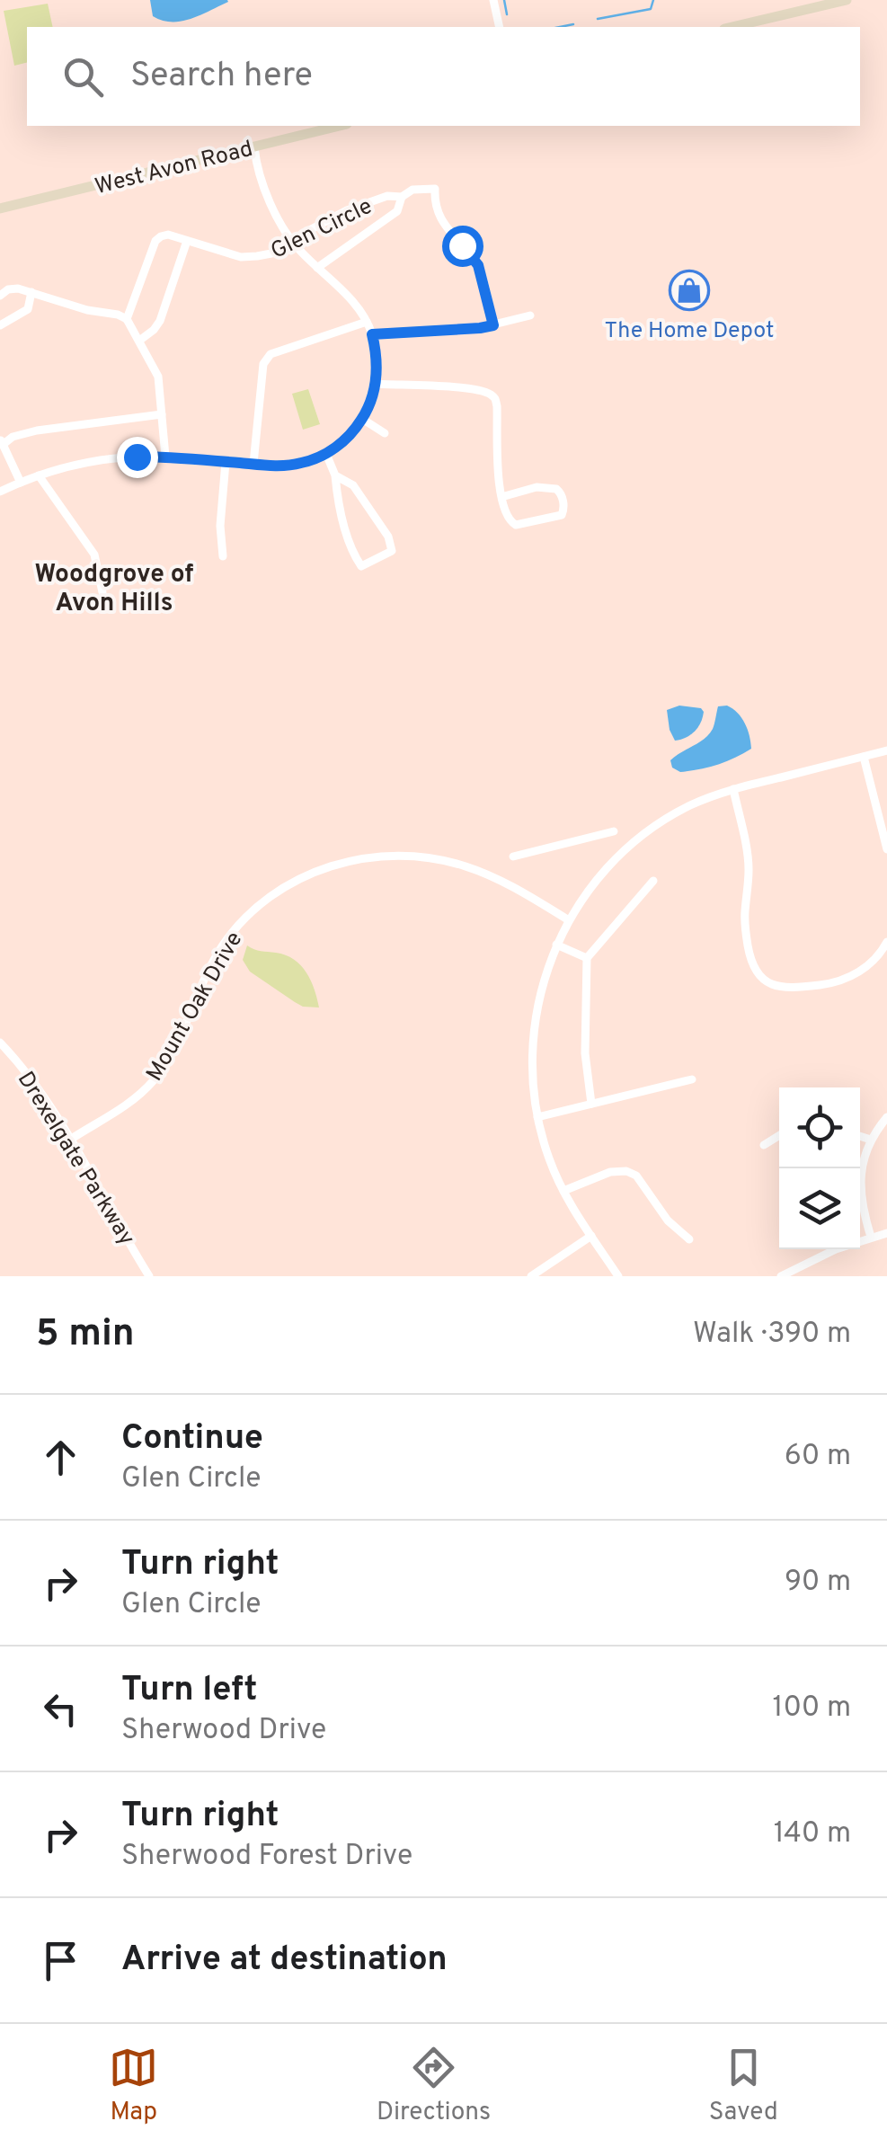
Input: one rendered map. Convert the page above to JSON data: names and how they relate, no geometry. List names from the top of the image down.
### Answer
{
  "streets": {
    "main road": ["West Avon Road"],
    "street": ["Glen Circle", "Mount Oak Drive", "Drexelgate Parkway"]
  },
  "crossings": [
    ["Mount Oak Drive", "Drexelgate Parkway"]
  ],
  "districts": ["Woodgrove of Avon Hills"],
  "places": {
    "shop": ["The Home Depot"]
  },
  "page": {
    "search": "Search here",
    "heading": ["5 min", "Walk · 390 m"],
    "list": [
      ["Continue", "Glen Circle", "60 m"],
      ["Turn right", "Glen Circle", "90 m"],
      ["Turn left", "Sherwood Drive", "100 m"],
      ["Turn right", "Sherwood Forest Drive", "140 m"],
      "Arrive at destination"
    ],
    "nav": ["Map", "Directions", "Saved"]
  }
}
